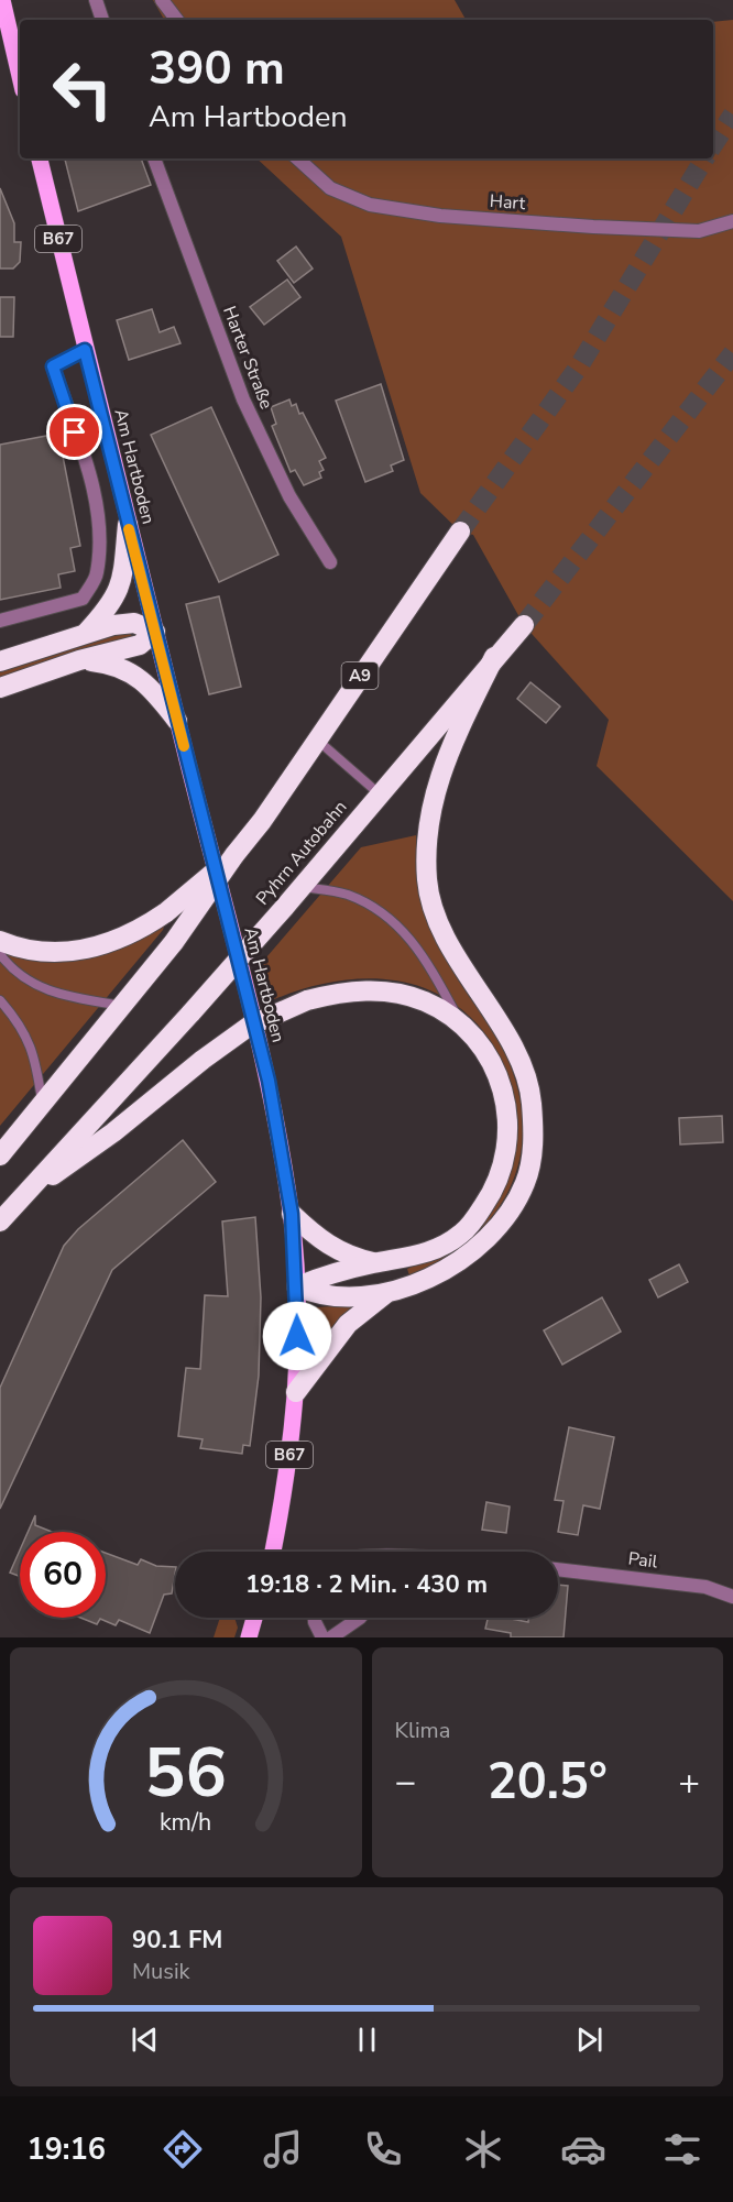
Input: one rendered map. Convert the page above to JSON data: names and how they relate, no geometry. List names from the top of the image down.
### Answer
{
  "streets": {
    "highway": ["A9", "Pyhrn Autobahn"],
    "main road": ["B67", "Am Hartboden"],
    "street": ["Hart", "Harter Straße", "Pail"]
  },
  "page": {
    "turn": ["390 m", "Am Hartboden"],
    "limit": "60",
    "trip": "19:18 · 2 Min. · 430 m",
    "tile": "Klima",
    "heat": ["−", "20.5°", "+"],
    "song": ["90.1 FM", "Musik"],
    "tabs": "19:16",
    "gauge": ["56", "km/h"]
  }
}
